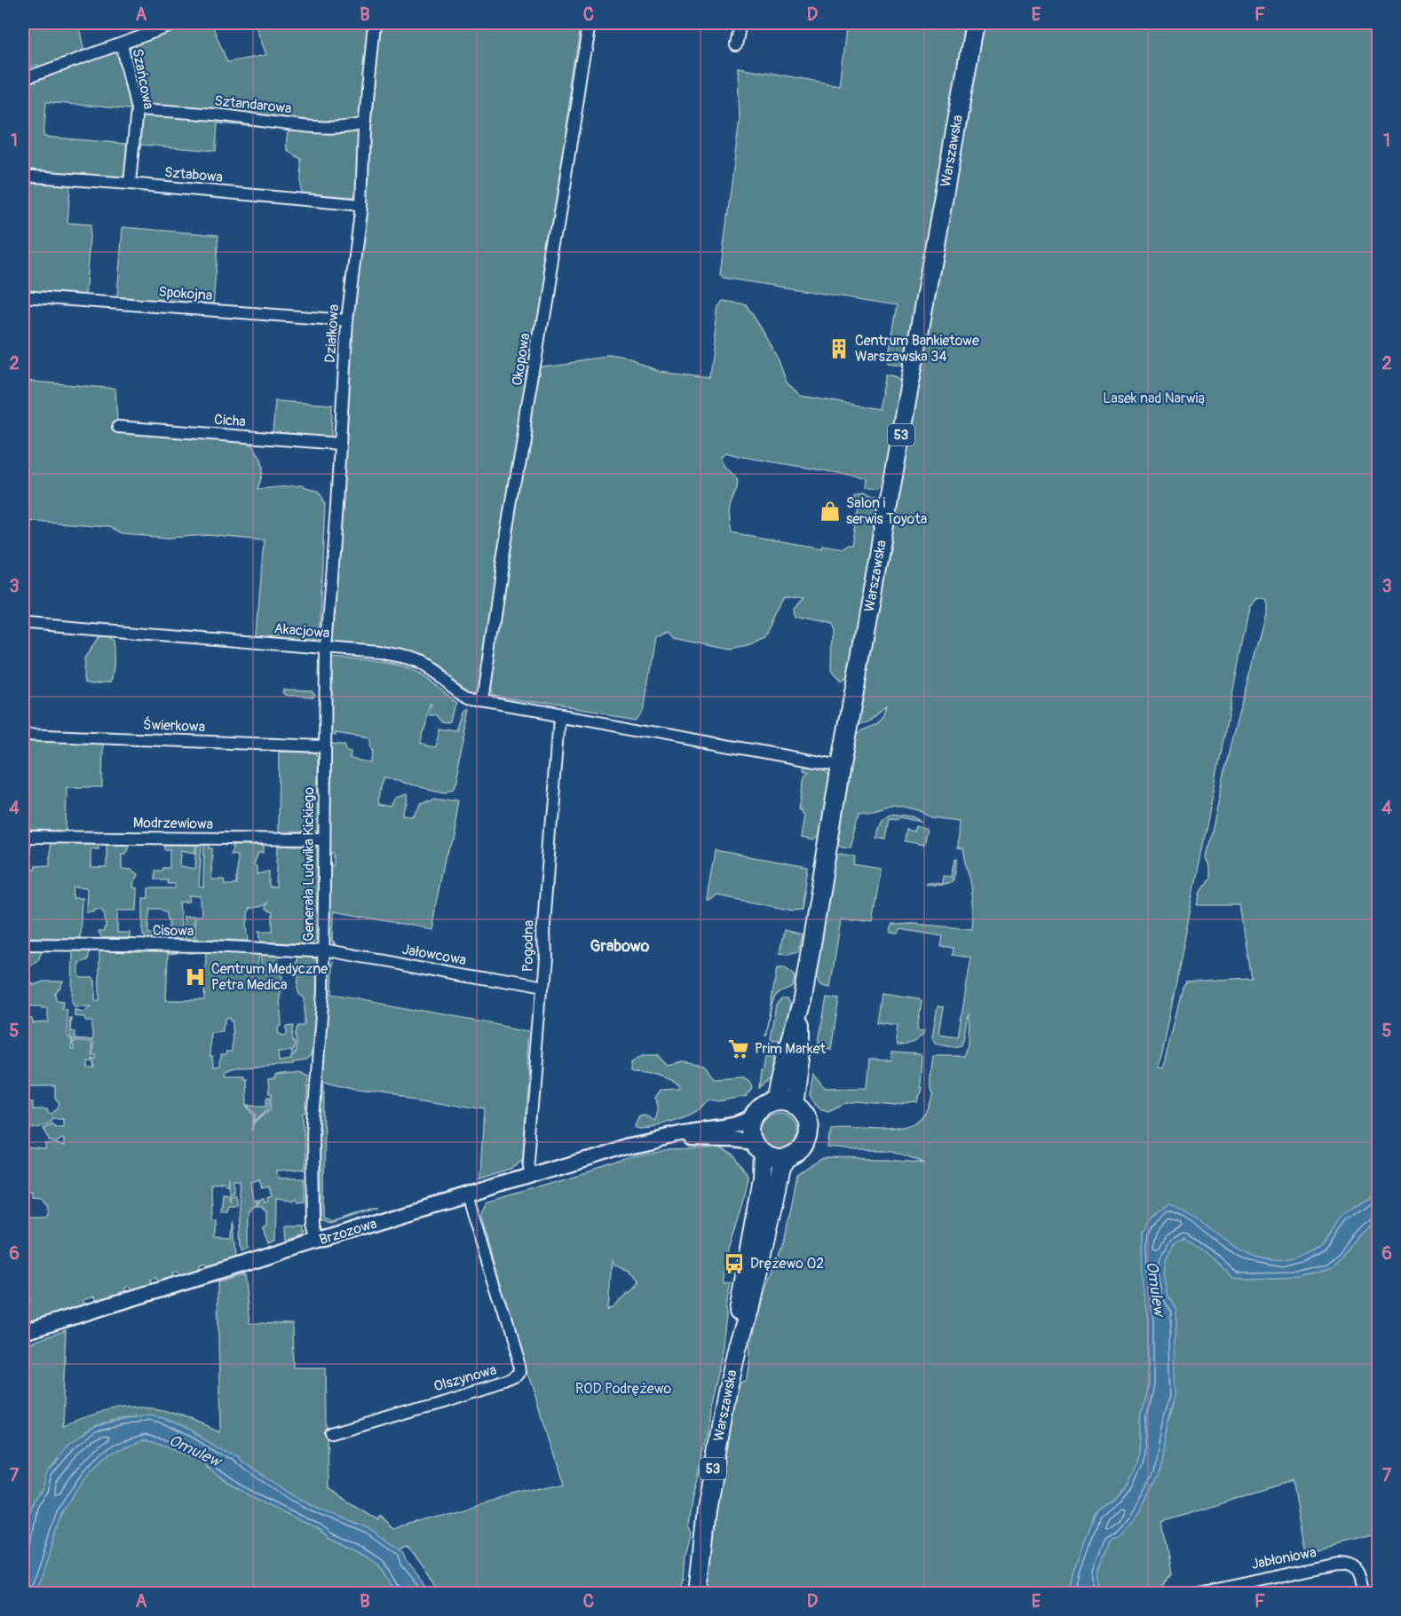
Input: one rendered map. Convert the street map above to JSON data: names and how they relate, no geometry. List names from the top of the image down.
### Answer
{
  "streets": {
    "main road": ["Warszawska", "53", "Brzozowa"],
    "street": [
      "Szańcowa",
      "Sztandarowa",
      "Sztabowa",
      "Spokojna",
      "Działkowa",
      "Okopowa",
      "Cicha",
      "Akacjowa",
      "Świerkowa",
      "Modrzewiowa",
      "Generała Ludwika Kickiego",
      "Cisowa",
      "Pogodna",
      "Jałowcowa",
      "Olszynowa",
      "Jabłoniowa"
    ]
  },
  "crossings": [
    ["Szańcowa", "Sztandarowa"],
    ["Szańcowa", "Sztabowa"],
    ["Sztandarowa", "Działkowa"],
    ["Warszawska", "53"],
    ["Warszawska", "Akacjowa"],
    ["Warszawska", "Brzozowa"],
    ["Sztabowa", "Działkowa"],
    ["Spokojna", "Działkowa"],
    ["Działkowa", "Cicha"],
    ["Działkowa", "Akacjowa"],
    ["Działkowa", "Generała Ludwika Kickiego"],
    ["Okopowa", "Akacjowa"],
    ["53", "Brzozowa"],
    ["Akacjowa", "Generała Ludwika Kickiego"],
    ["Akacjowa", "Pogodna"],
    ["Świerkowa", "Generała Ludwika Kickiego"],
    ["Modrzewiowa", "Generała Ludwika Kickiego"],
    ["Generała Ludwika Kickiego", "Cisowa"],
    ["Generała Ludwika Kickiego", "Jałowcowa"],
    ["Generała Ludwika Kickiego", "Brzozowa"],
    ["Cisowa", "Jałowcowa"],
    ["Pogodna", "Jałowcowa"],
    ["Pogodna", "Brzozowa"],
    ["Brzozowa", "Olszynowa"]
  ],
  "districts": ["Grabowo"],
  "water": ["Omulew"],
  "parks": ["Lasek nad Narwią", "ROD Podrężewo"],
  "places": {
    "building": ["Centrum Bankietowe Warszawska 34"],
    "shop": ["Salon i serwis Toyota"],
    "hospital": ["Centrum Medyczne Petra Medica"],
    "supermarket": ["Prim Market"],
    "bus stop": ["Drężewo 02"]
  },
  "grid": {
    "columns": [
      "A",
      "B",
      "C",
      "D",
      "E",
      "F"
    ],
    "rows": [
      "1",
      "2",
      "3",
      "4",
      "5",
      "6",
      "7"
    ]
  }
}
